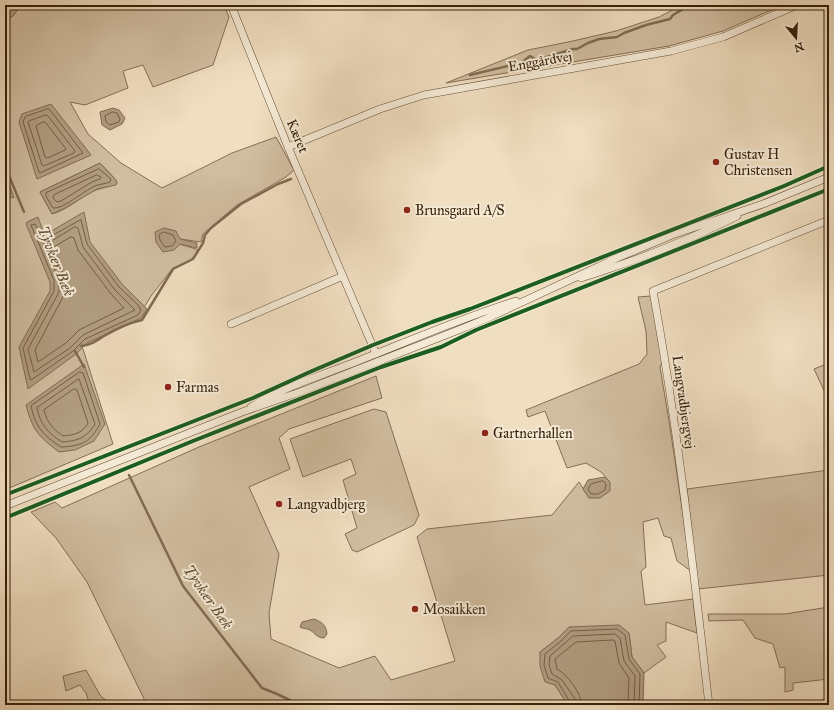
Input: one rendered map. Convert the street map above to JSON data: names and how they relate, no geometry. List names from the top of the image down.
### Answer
{
  "streets": {
    "street": ["Enggårdvej", "Kæret", "Langvadbjergvej"]
  },
  "crossings": [
    ["Enggårdvej", "Kæret"]
  ],
  "water": ["Tyvkær Bæk"],
  "places": [
    "Gustav H Christensen",
    "Brunsgaard A/S",
    "Farmas",
    "Gartnerhallen",
    "Langvadbjerg",
    "Mosaikken"
  ],
  "north": "bottom"
}
